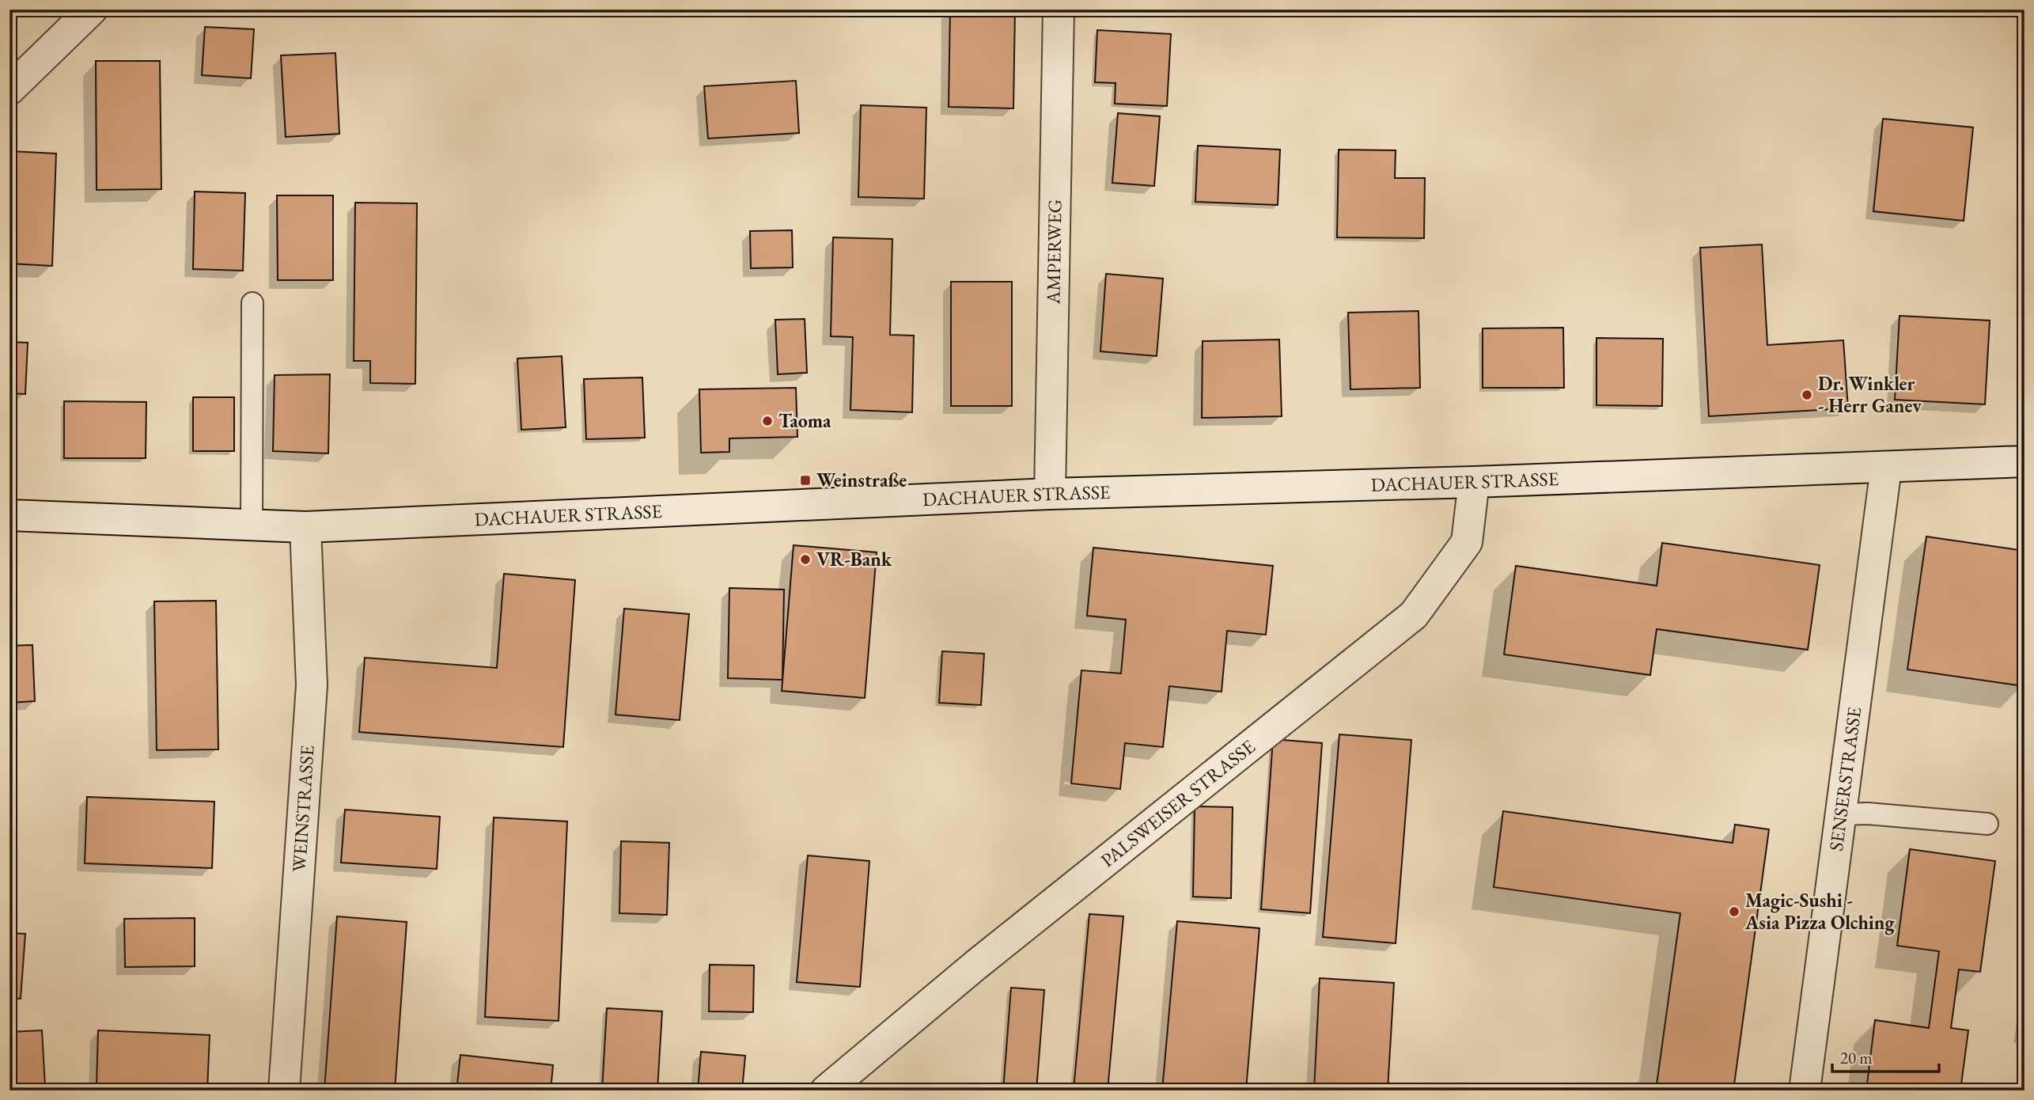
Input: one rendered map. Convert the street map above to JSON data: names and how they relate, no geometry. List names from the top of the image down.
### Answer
{
  "streets": {
    "street": [
      "AMPERWEG",
      "DACHAUER STRASSE",
      "SENSERSTRASSE",
      "PALSWEISER STRASSE",
      "WEINSTRASSE"
    ]
  },
  "crossings": [
    ["AMPERWEG", "DACHAUER STRASSE"],
    ["DACHAUER STRASSE", "SENSERSTRASSE"],
    ["DACHAUER STRASSE", "PALSWEISER STRASSE"],
    ["DACHAUER STRASSE", "WEINSTRASSE"]
  ],
  "places": {
    "other": [
      "Dr. Winkler - Herr Ganev",
      "Taoma",
      "VR-Bank",
      "Magic-Sushi - Asia Pizza Olching"
    ],
    "transit": ["Weinstraße"]
  },
  "scale_bar": "20 m"
}
